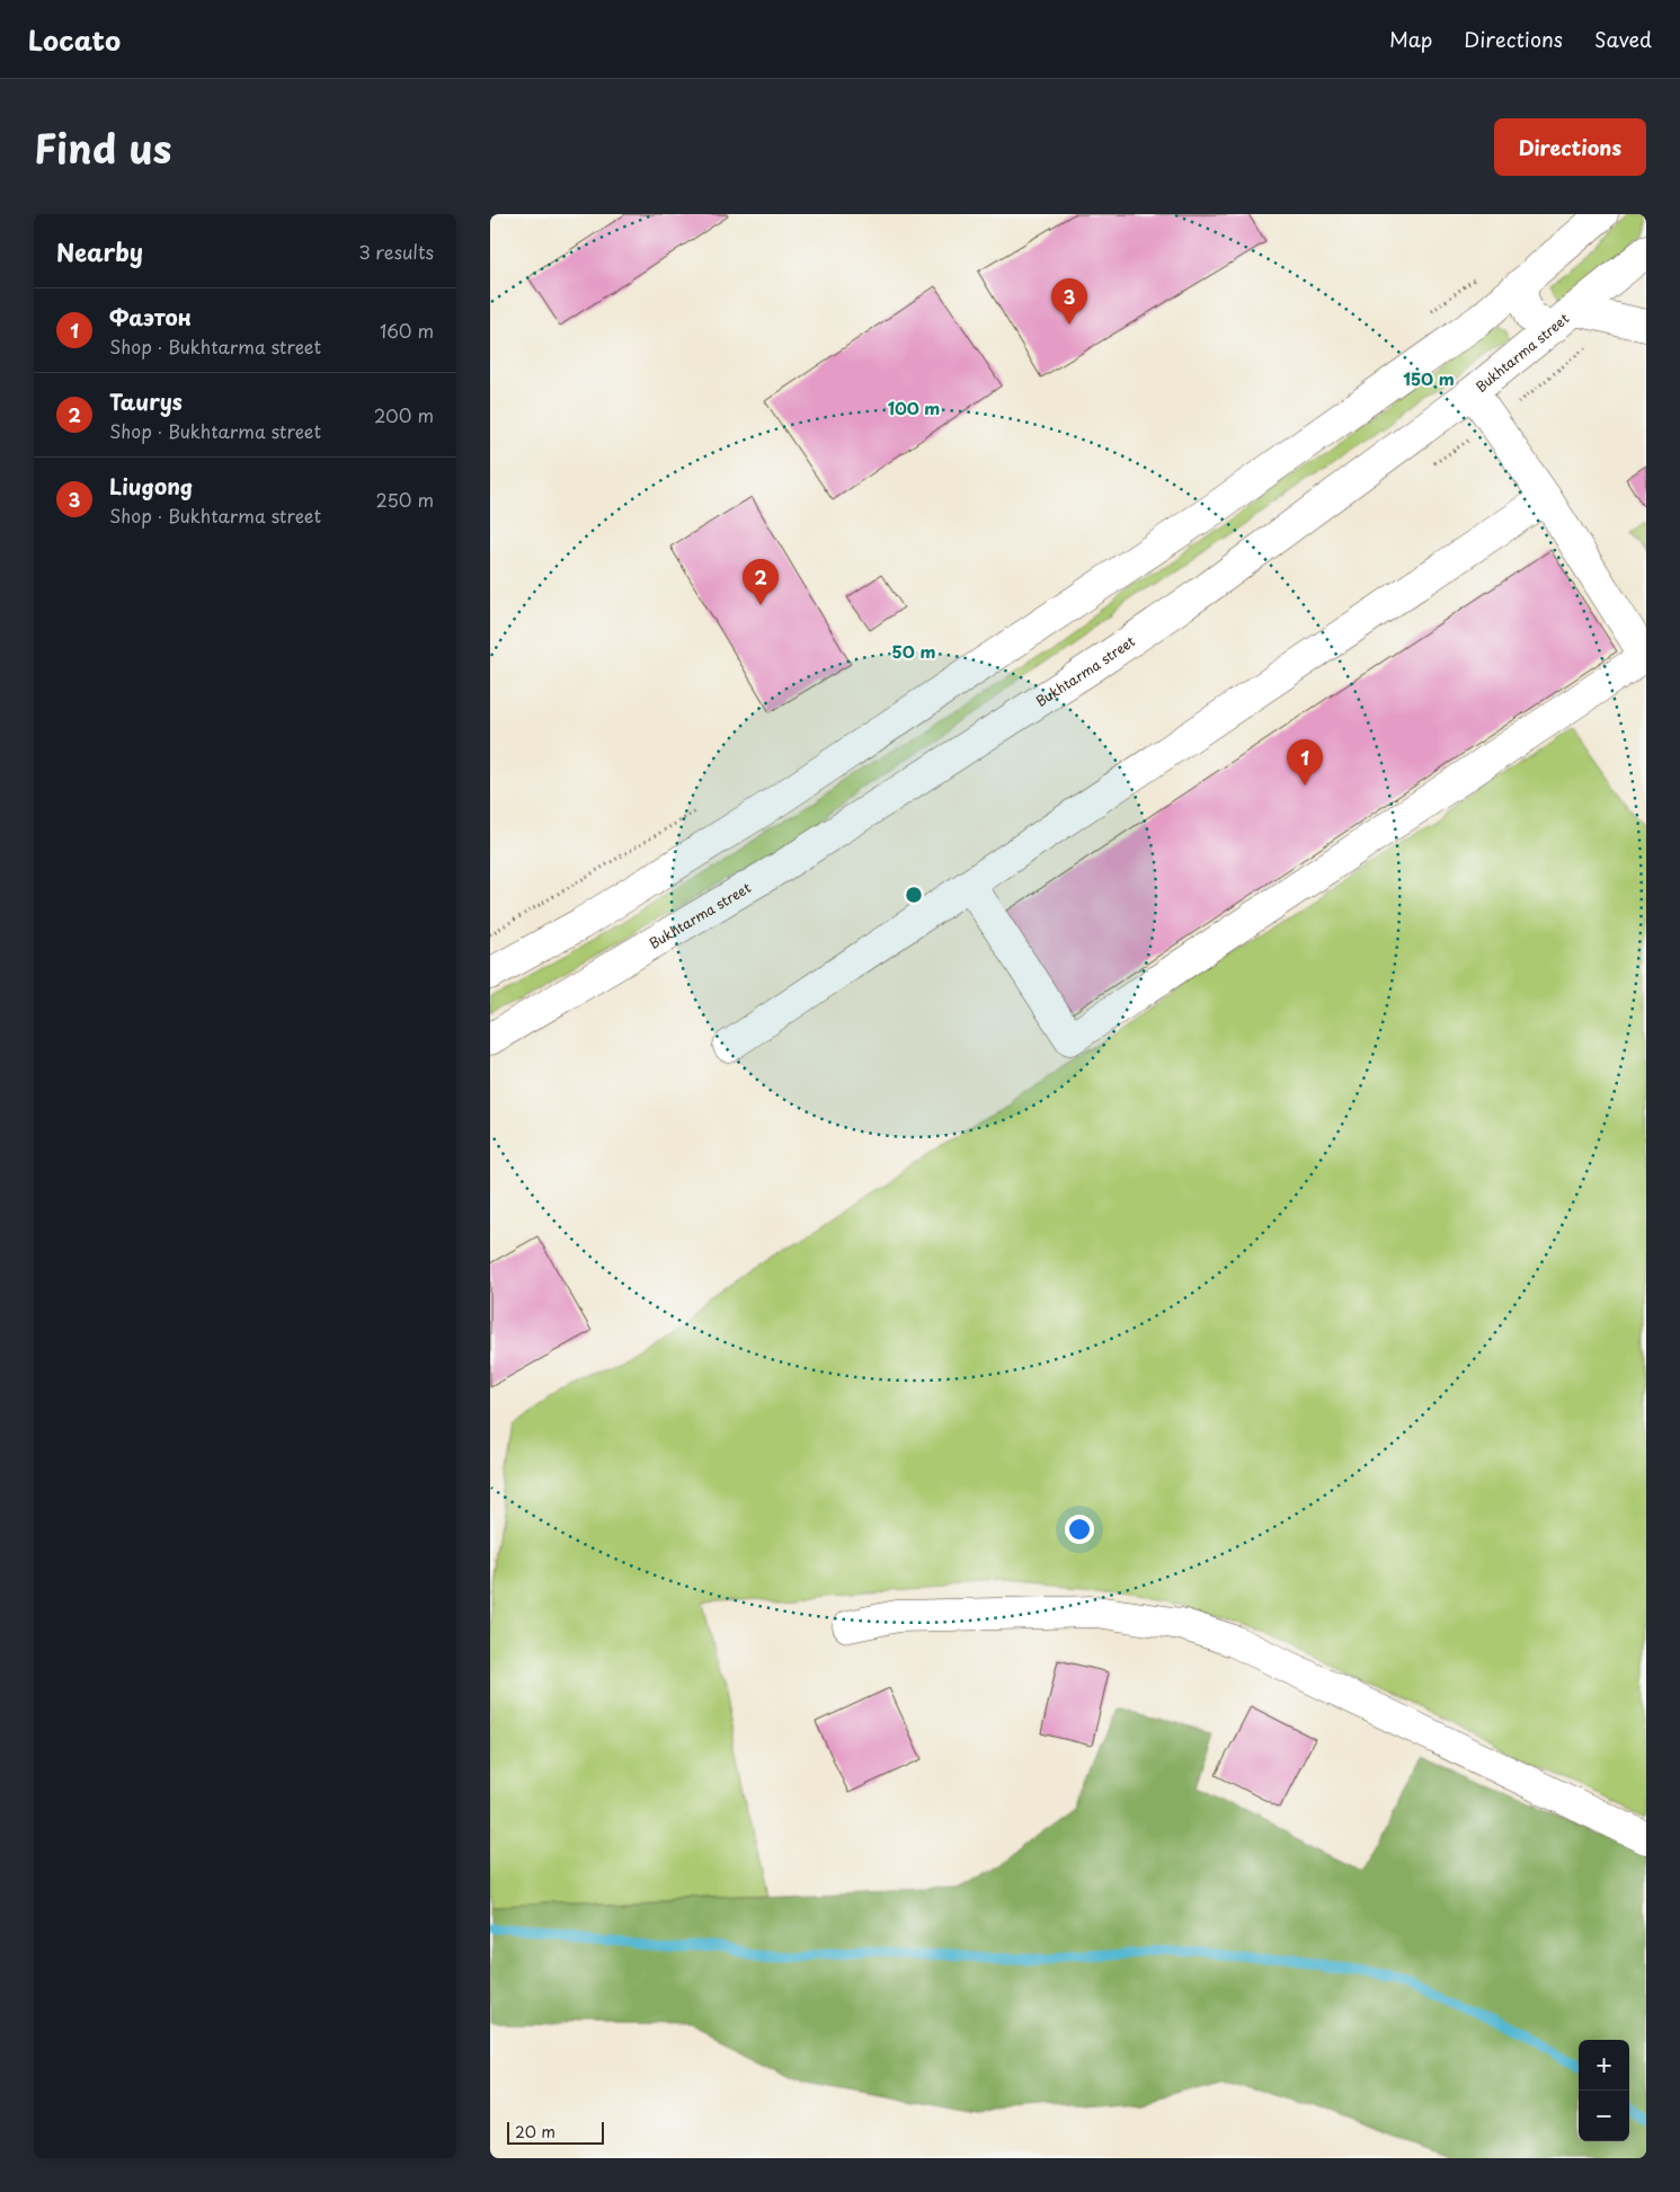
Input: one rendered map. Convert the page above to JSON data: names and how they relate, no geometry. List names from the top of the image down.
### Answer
{
  "streets": {
    "main road": ["Bukhtarma street"]
  },
  "scale_bar": "20 m",
  "page": {
    "header": "Locato",
    "nav": ["Map", "Directions", "Saved"],
    "title": "Find us",
    "buttons": "Directions",
    "heading": ["Nearby", "3 results"],
    "pins": ["3", "2", "1"],
    "list": [
      {
        "mark": "1",
        "name": "Фаэтон",
        "note": "Shop · Bukhtarma street",
        "value": "160 m"
      },
      {
        "mark": "2",
        "name": "Taurys",
        "note": "Shop · Bukhtarma street",
        "value": "200 m"
      },
      {
        "mark": "3",
        "name": "Liugong",
        "note": "Shop · Bukhtarma street",
        "value": "250 m"
      }
    ],
    "map_buttons": ["+", "−"],
    "scale": "20 m"
  },
  "rings": ["150 m", "100 m", "50 m"]
}
